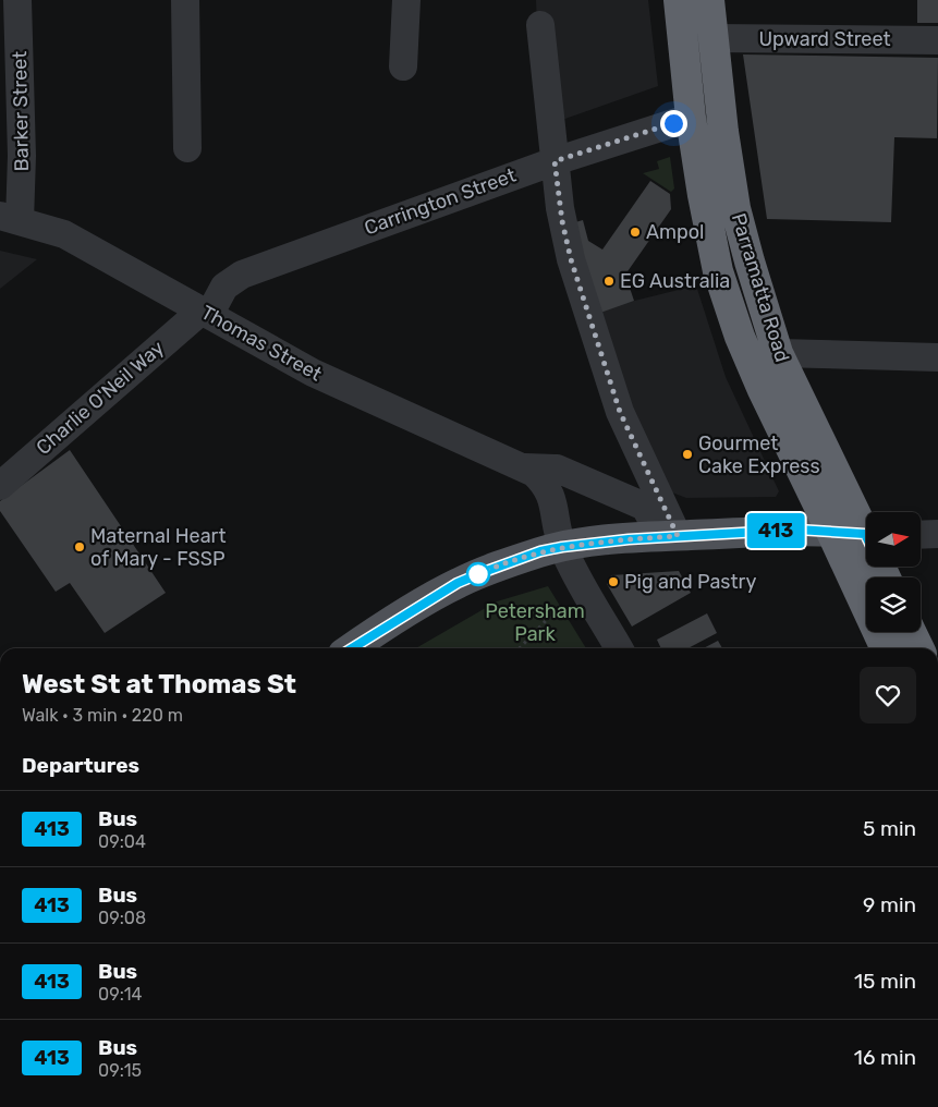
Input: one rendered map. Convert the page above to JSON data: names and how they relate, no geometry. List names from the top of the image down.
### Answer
{
  "streets": {
    "highway": ["Parramatta Road"],
    "street": [
      "Upward Street",
      "Barker Street",
      "Carrington Street",
      "Thomas Street",
      "Charlie O'Neil Way"
    ]
  },
  "crossings": [
    ["Upward Street", "Parramatta Road"],
    ["Barker Street", "Thomas Street"],
    ["Carrington Street", "Parramatta Road"],
    ["Carrington Street", "Thomas Street"],
    ["Carrington Street", "Charlie O'Neil Way"],
    ["Thomas Street", "Charlie O'Neil Way"]
  ],
  "parks": ["Petersham Park"],
  "places": [
    "Ampol",
    "EG Australia",
    "Gourmet Cake Express",
    "Maternal Heart of Mary - FSSP",
    "Pig and Pastry"
  ],
  "lines": ["bus line 413"],
  "north": "right",
  "page": {
    "on_map": "413",
    "heading": [
      ["West St at Thomas St", "Walk · 3 min · 220 m"],
      "Departures"
    ],
    "list": [
      {
        "mark": "413",
        "name": "Bus",
        "note": "09:04",
        "value": "5 min"
      },
      {
        "mark": "413",
        "name": "Bus",
        "note": "09:08",
        "value": "9 min"
      },
      {
        "mark": "413",
        "name": "Bus",
        "note": "09:14",
        "value": "15 min"
      },
      {
        "mark": "413",
        "name": "Bus",
        "note": "09:15",
        "value": "16 min"
      }
    ]
  }
}
